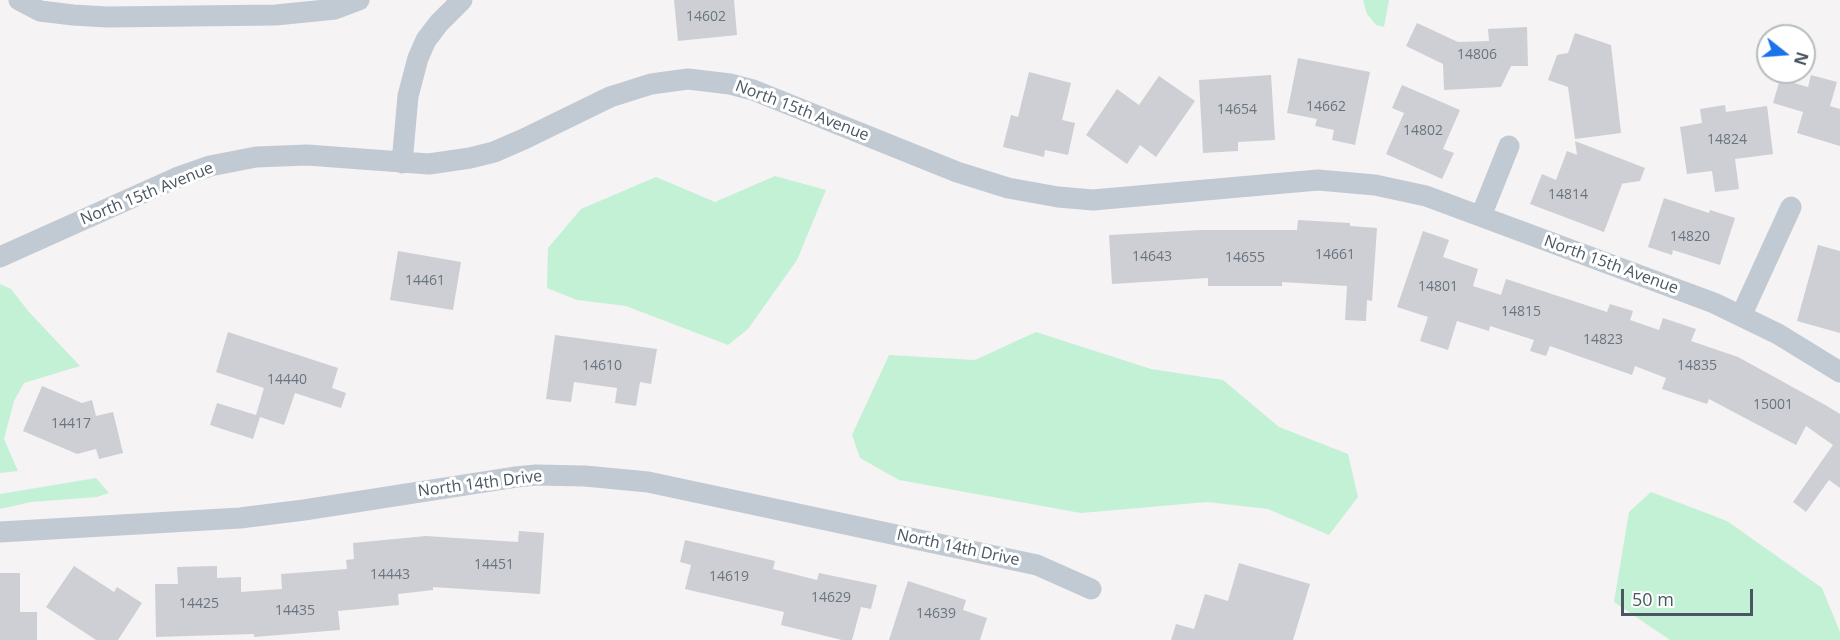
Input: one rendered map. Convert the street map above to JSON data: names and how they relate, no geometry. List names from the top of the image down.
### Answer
{
  "streets": {
    "street": ["North 15th Avenue", "North 14th Drive"]
  },
  "house_numbers": [
    "14602",
    "14806",
    "14662",
    "14654",
    "14802",
    "14824",
    "14814",
    "14820",
    "14661",
    "14643",
    "14655",
    "14461",
    "14801",
    "14815",
    "14823",
    "14610",
    "14835",
    "14440",
    "15001",
    "14417",
    "14451",
    "14443",
    "14619",
    "14629",
    "14425",
    "14435",
    "14639"
  ],
  "scale_bar": "50 m",
  "north": "right"
}
